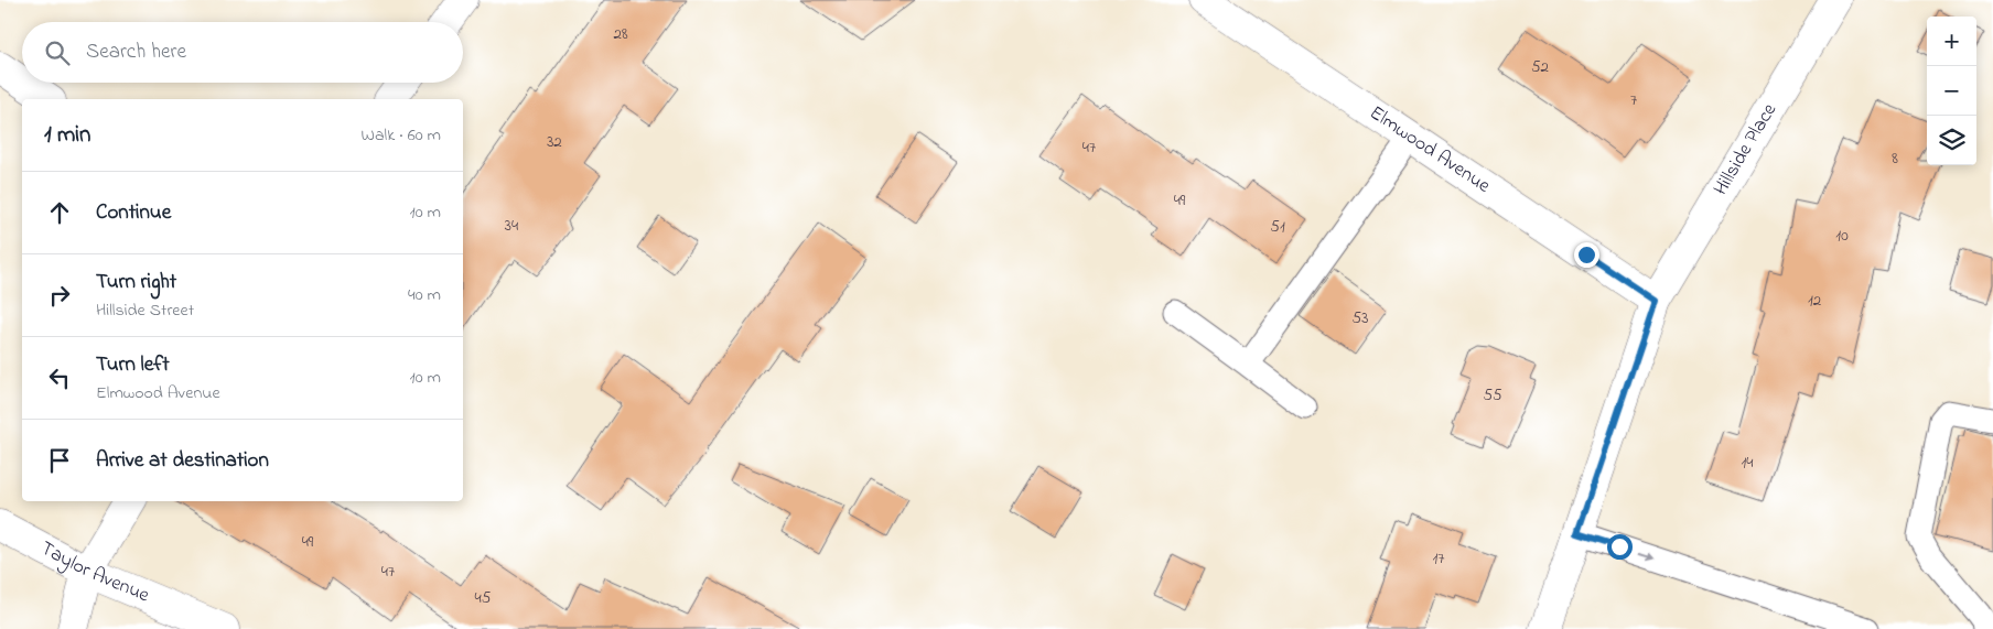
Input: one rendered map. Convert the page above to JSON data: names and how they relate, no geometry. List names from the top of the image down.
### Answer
{
  "streets": {
    "street": ["Elmwood Avenue", "Hillside Place", "Taylor Avenue"]
  },
  "crossings": [
    ["Elmwood Avenue", "Hillside Place"]
  ],
  "house_numbers": [
    "28",
    "52",
    "7",
    "32",
    "47",
    "8",
    "49",
    "34",
    "51",
    "10",
    "12",
    "53",
    "55",
    "14",
    "49",
    "17",
    "47",
    "45"
  ],
  "page": {
    "map_buttons": ["+", "−"],
    "search": "Search here",
    "heading": ["1 min", "Walk · 60 m"],
    "list": [
      ["Continue", "10 m"],
      ["Turn right", "Hillside Street", "40 m"],
      ["Turn left", "Elmwood Avenue", "10 m"],
      "Arrive at destination"
    ]
  }
}
